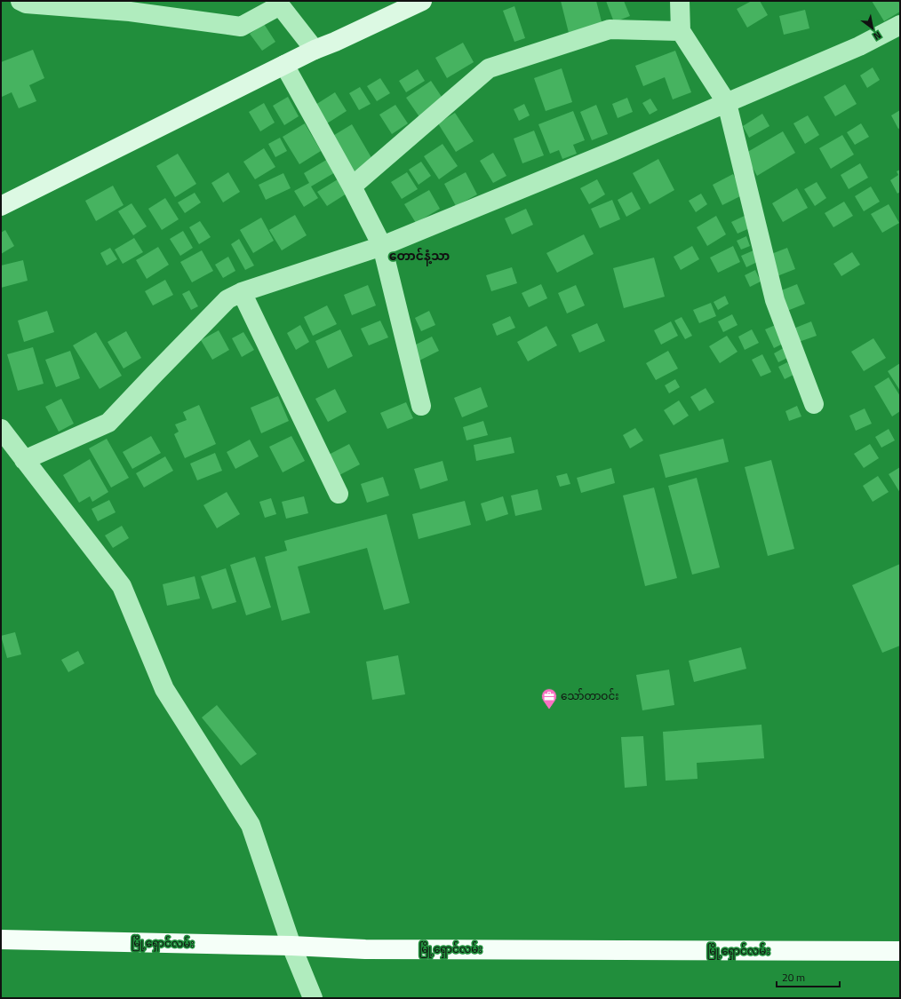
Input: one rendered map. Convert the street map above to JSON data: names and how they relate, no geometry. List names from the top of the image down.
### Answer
{
  "streets": {
    "main road": ["မြို့ရှောင်လမ်း"]
  },
  "districts": ["တောင်နံ့သာ"],
  "places": {
    "office": ["သော်တာဝင်း"]
  },
  "scale_bar": "20 m",
  "north": "bottom right"
}
